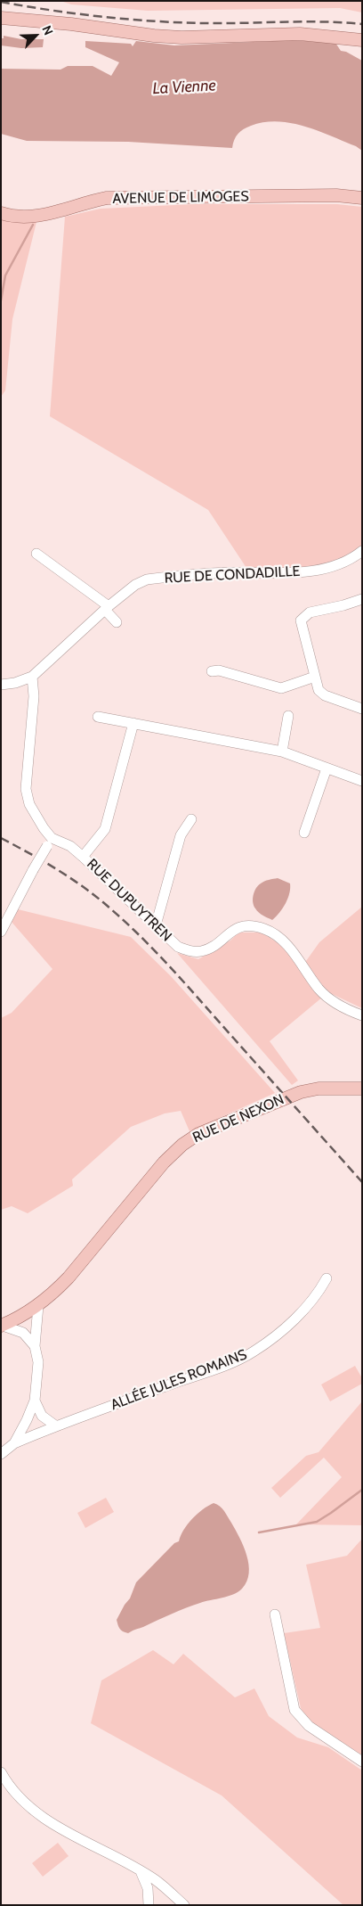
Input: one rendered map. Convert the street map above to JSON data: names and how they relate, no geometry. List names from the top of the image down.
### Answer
{
  "streets": {
    "main road": ["AVENUE DE LIMOGES", "RUE DE NEXON"],
    "street": ["RUE DE CONDADILLE", "RUE DUPUYTREN", "ALLÉE JULES ROMAINS"]
  },
  "crossings": [
    ["RUE DE CONDADILLE", "RUE DUPUYTREN"]
  ],
  "water": ["La Vienne"],
  "north": "top right"
}
